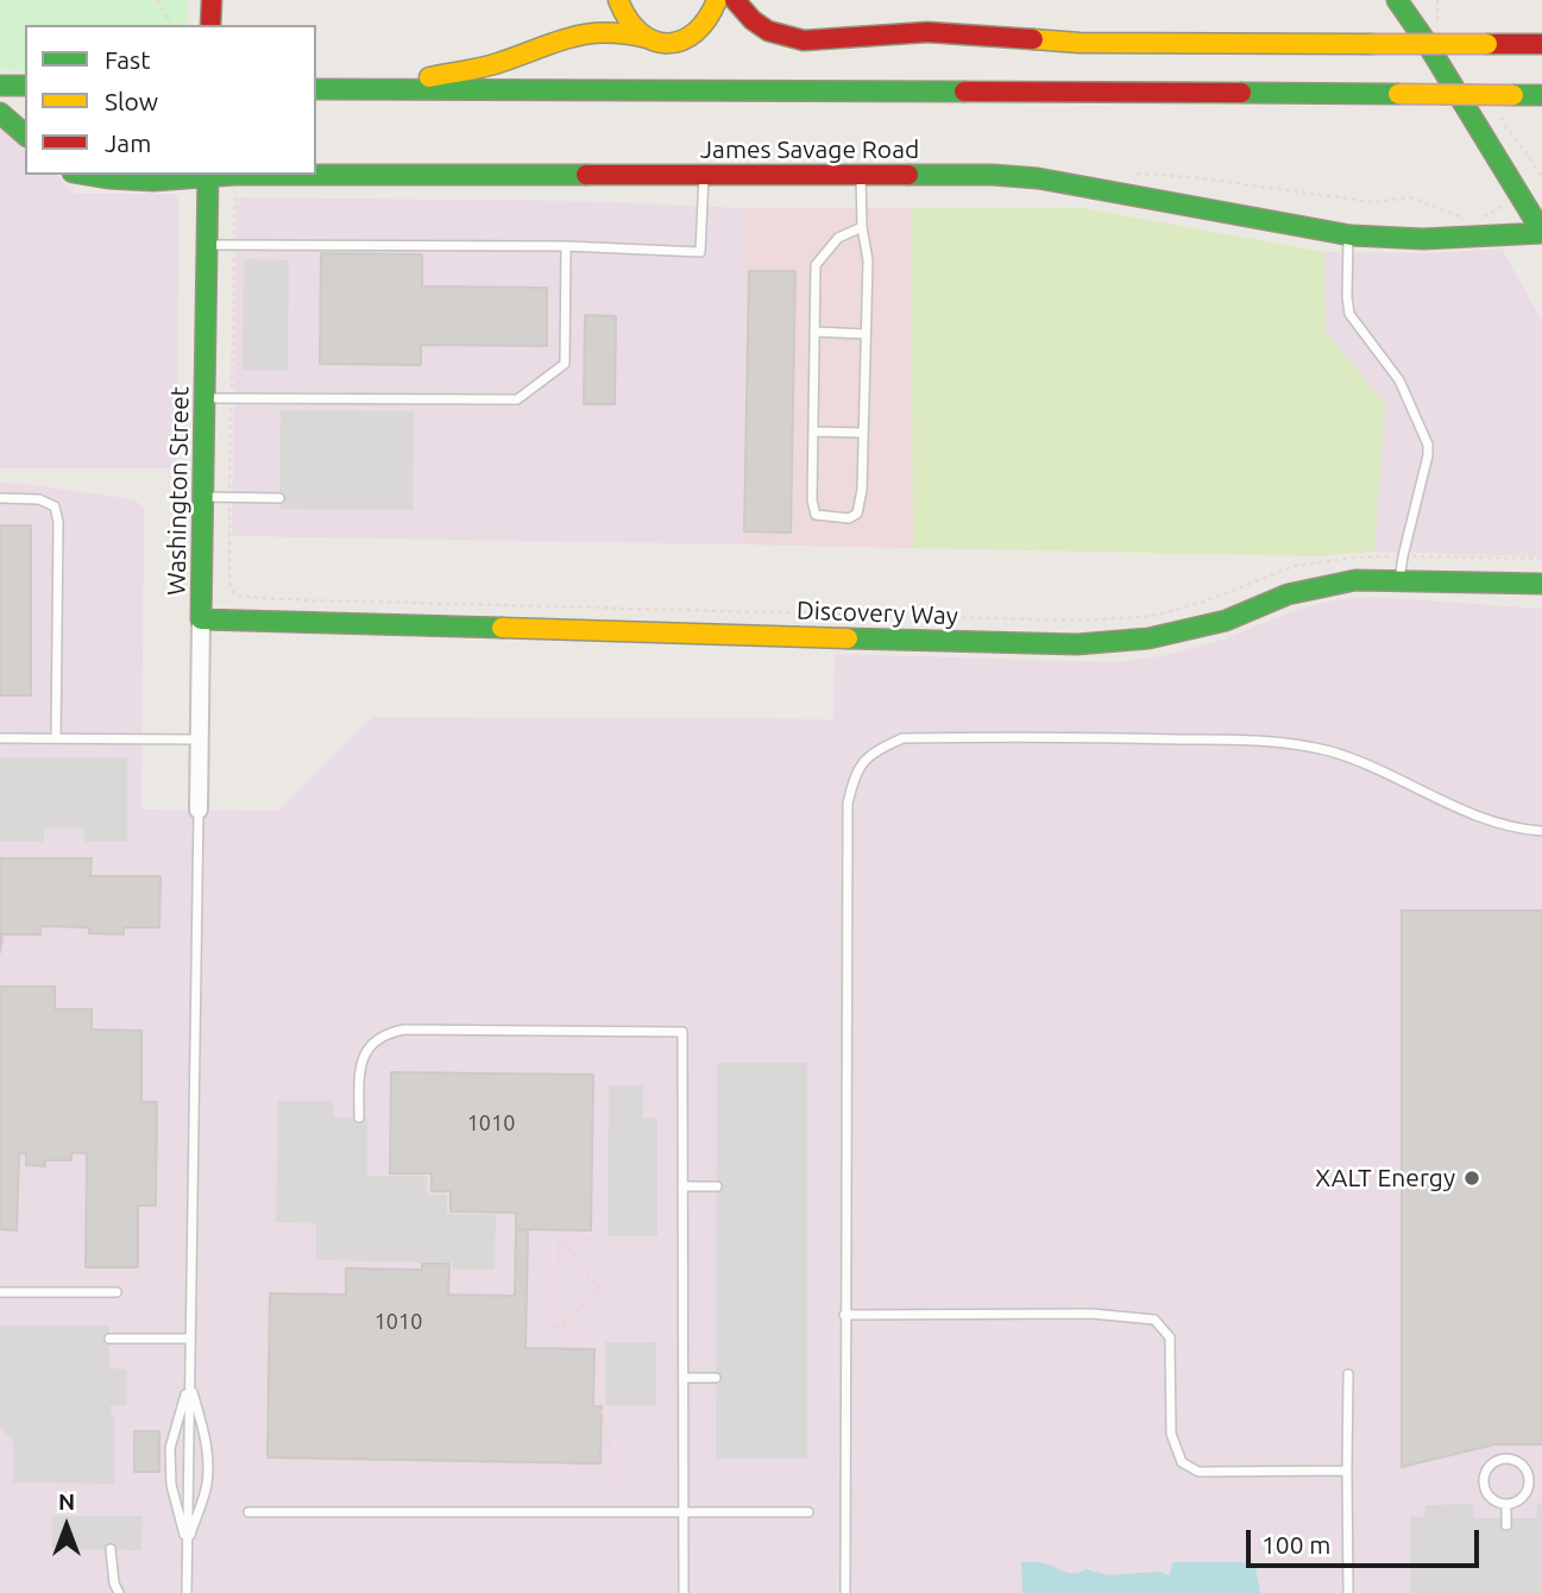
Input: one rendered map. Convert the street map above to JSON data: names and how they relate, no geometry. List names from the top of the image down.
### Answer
{
  "streets": {
    "main road": ["James Savage Road", "Washington Street", "Discovery Way"]
  },
  "crossings": [
    ["James Savage Road", "Washington Street"],
    ["Washington Street", "Discovery Way"]
  ],
  "places": ["XALT Energy"],
  "house_numbers": ["1010", "1010"],
  "legend": ["Fast", "Slow", "Jam"],
  "scale_bar": "100 m",
  "north": "top"
}
